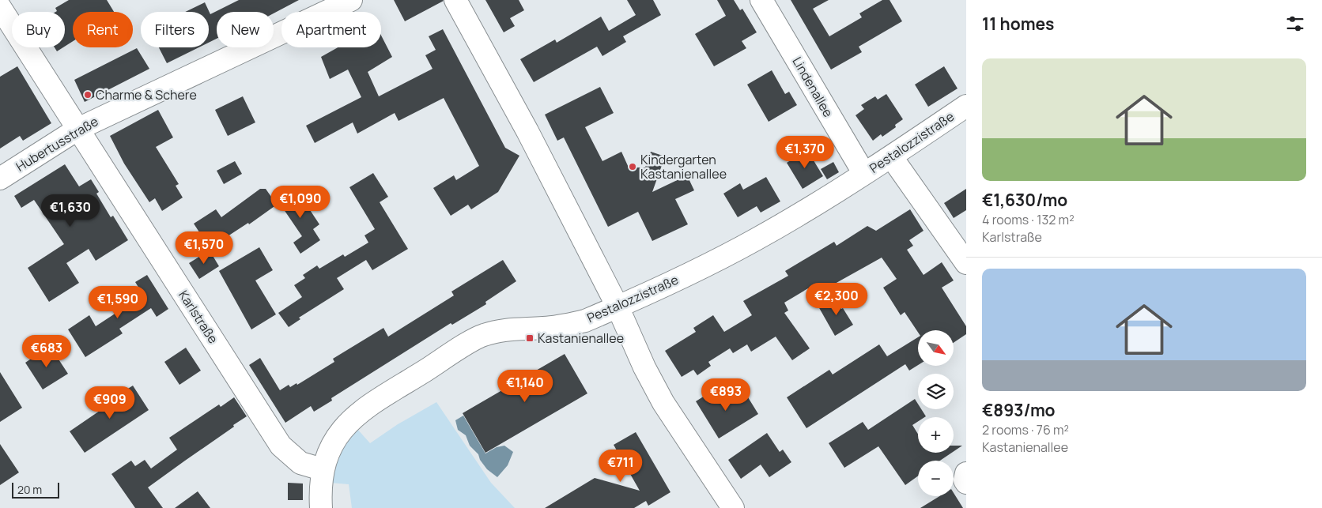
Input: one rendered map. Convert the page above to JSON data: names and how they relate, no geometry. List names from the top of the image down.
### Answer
{
  "streets": {
    "street": [
      "Lindenallee",
      "Pestalozzistraße",
      "Hubertusstraße",
      "Karlstraße"
    ]
  },
  "crossings": [
    ["Lindenallee", "Pestalozzistraße"],
    ["Pestalozzistraße", "Karlstraße"],
    ["Hubertusstraße", "Karlstraße"]
  ],
  "places": {
    "other": ["Charme & Schere", "Kindergarten Kastanienallee"],
    "transit": ["Kastanienallee"]
  },
  "scale_bar": "20 m",
  "north": "bottom right",
  "page": {
    "heading": "11 homes",
    "chip": [
      "Buy",
      "Rent",
      "Filters",
      "New",
      "Apartment"
    ],
    "list": [
      {
        "name": "€1,630/mo",
        "note": "4 rooms · 132 m² · Karlstraße"
      },
      {
        "name": "€893/mo",
        "note": "2 rooms · 76 m² · Kastanienallee"
      }
    ],
    "price": [
      "€1,370",
      "€1,090",
      "€1,630",
      "€1,570",
      "€2,300",
      "€1,590",
      "€683",
      "€1,140",
      "€893",
      "€909",
      "€711"
    ],
    "map_buttons": ["+", "−"],
    "scale": "20 m"
  }
}
